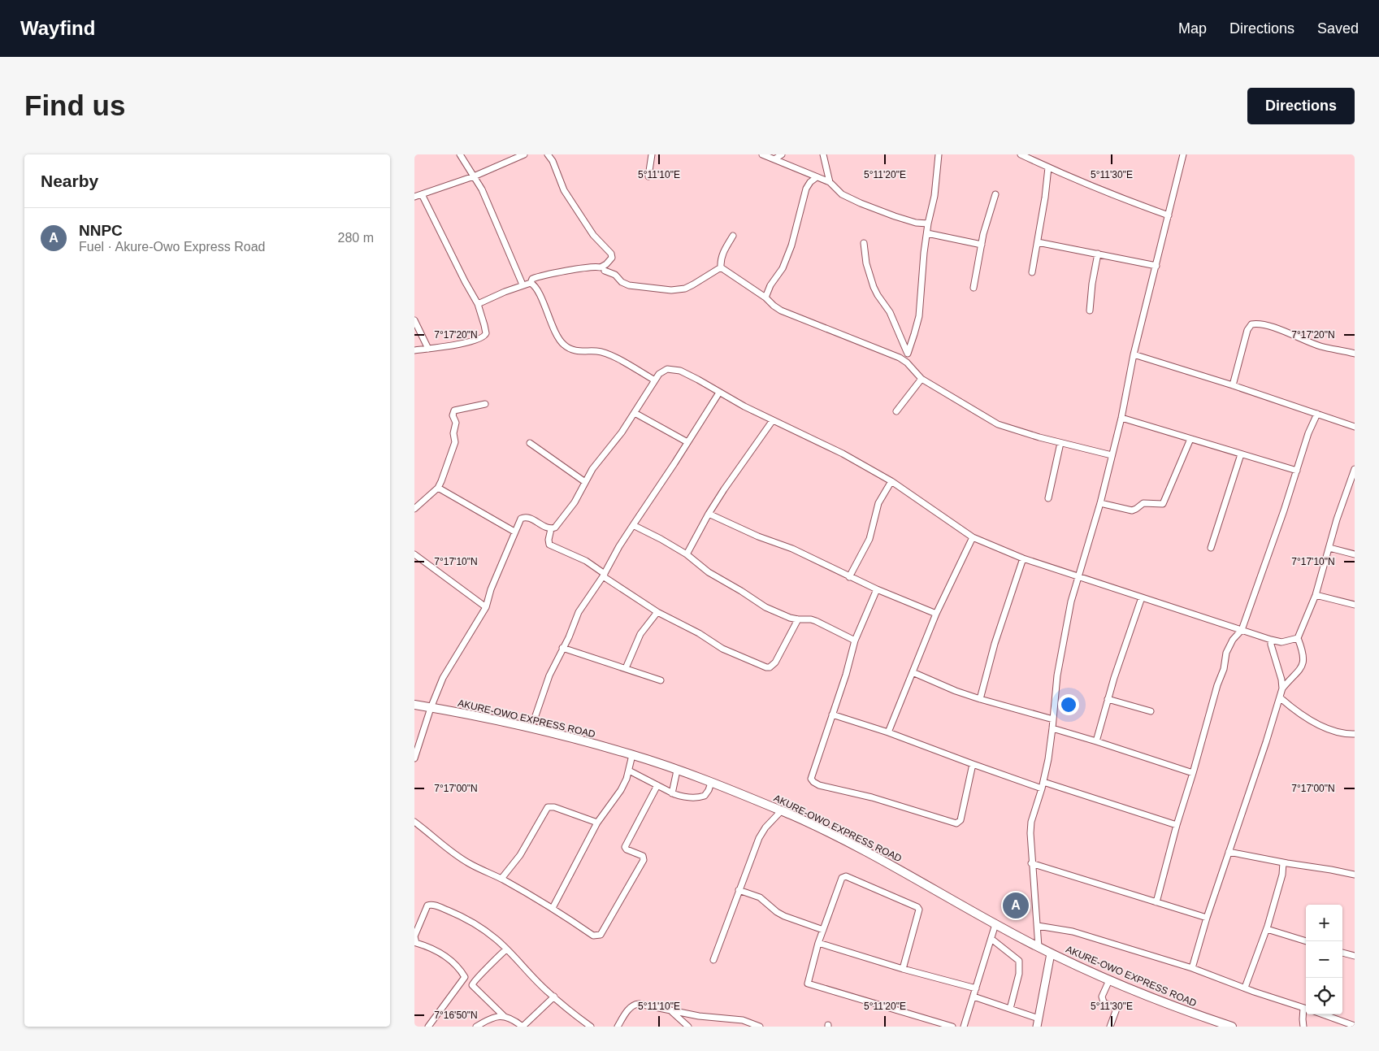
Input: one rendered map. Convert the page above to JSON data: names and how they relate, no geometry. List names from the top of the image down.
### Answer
{
  "streets": {
    "highway": ["AKURE-OWO EXPRESS ROAD"]
  },
  "page": {
    "header": "Wayfind",
    "nav": ["Map", "Directions", "Saved"],
    "buttons": "Directions",
    "title": "Find us",
    "heading": "Nearby",
    "list": [
      {
        "mark": "A",
        "name": "NNPC",
        "note": "Fuel · Akure-Owo Express Road",
        "value": "280 m"
      }
    ],
    "pins": "A",
    "map_buttons": ["+", "−"]
  },
  "coordinates": [
    "5°11'10\"E",
    "5°11'20\"E",
    "5°11'30\"E",
    "7°17'20\"N",
    "7°17'10\"N",
    "7°17'00\"N",
    "7°16'50\"N"
  ]
}
